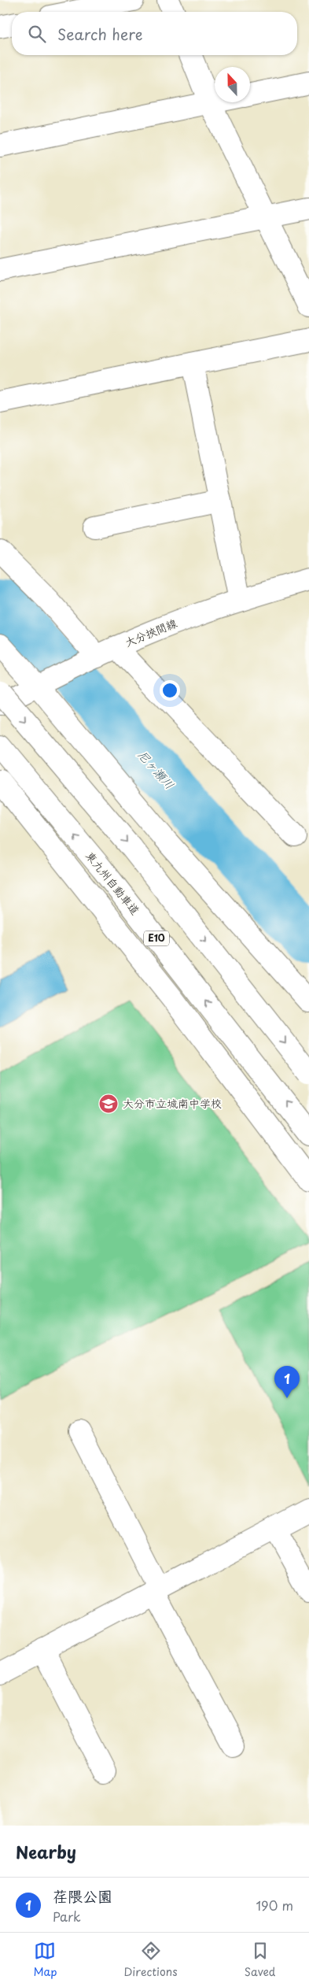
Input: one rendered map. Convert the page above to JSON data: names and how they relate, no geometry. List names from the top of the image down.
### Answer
{
  "streets": {
    "main road": ["大分挾間線", "東九州自動車道", "E10"]
  },
  "water": ["尼ヶ瀬川"],
  "places": {
    "school or university": ["大分市立城南中学校"]
  },
  "north": "top",
  "page": {
    "search": "Search here",
    "pins": "1",
    "heading": "Nearby",
    "list": [
      {
        "mark": "1",
        "name": "荏隈公園",
        "note": "Park",
        "value": "190 m"
      }
    ],
    "nav": ["Map", "Directions", "Saved"]
  }
}
